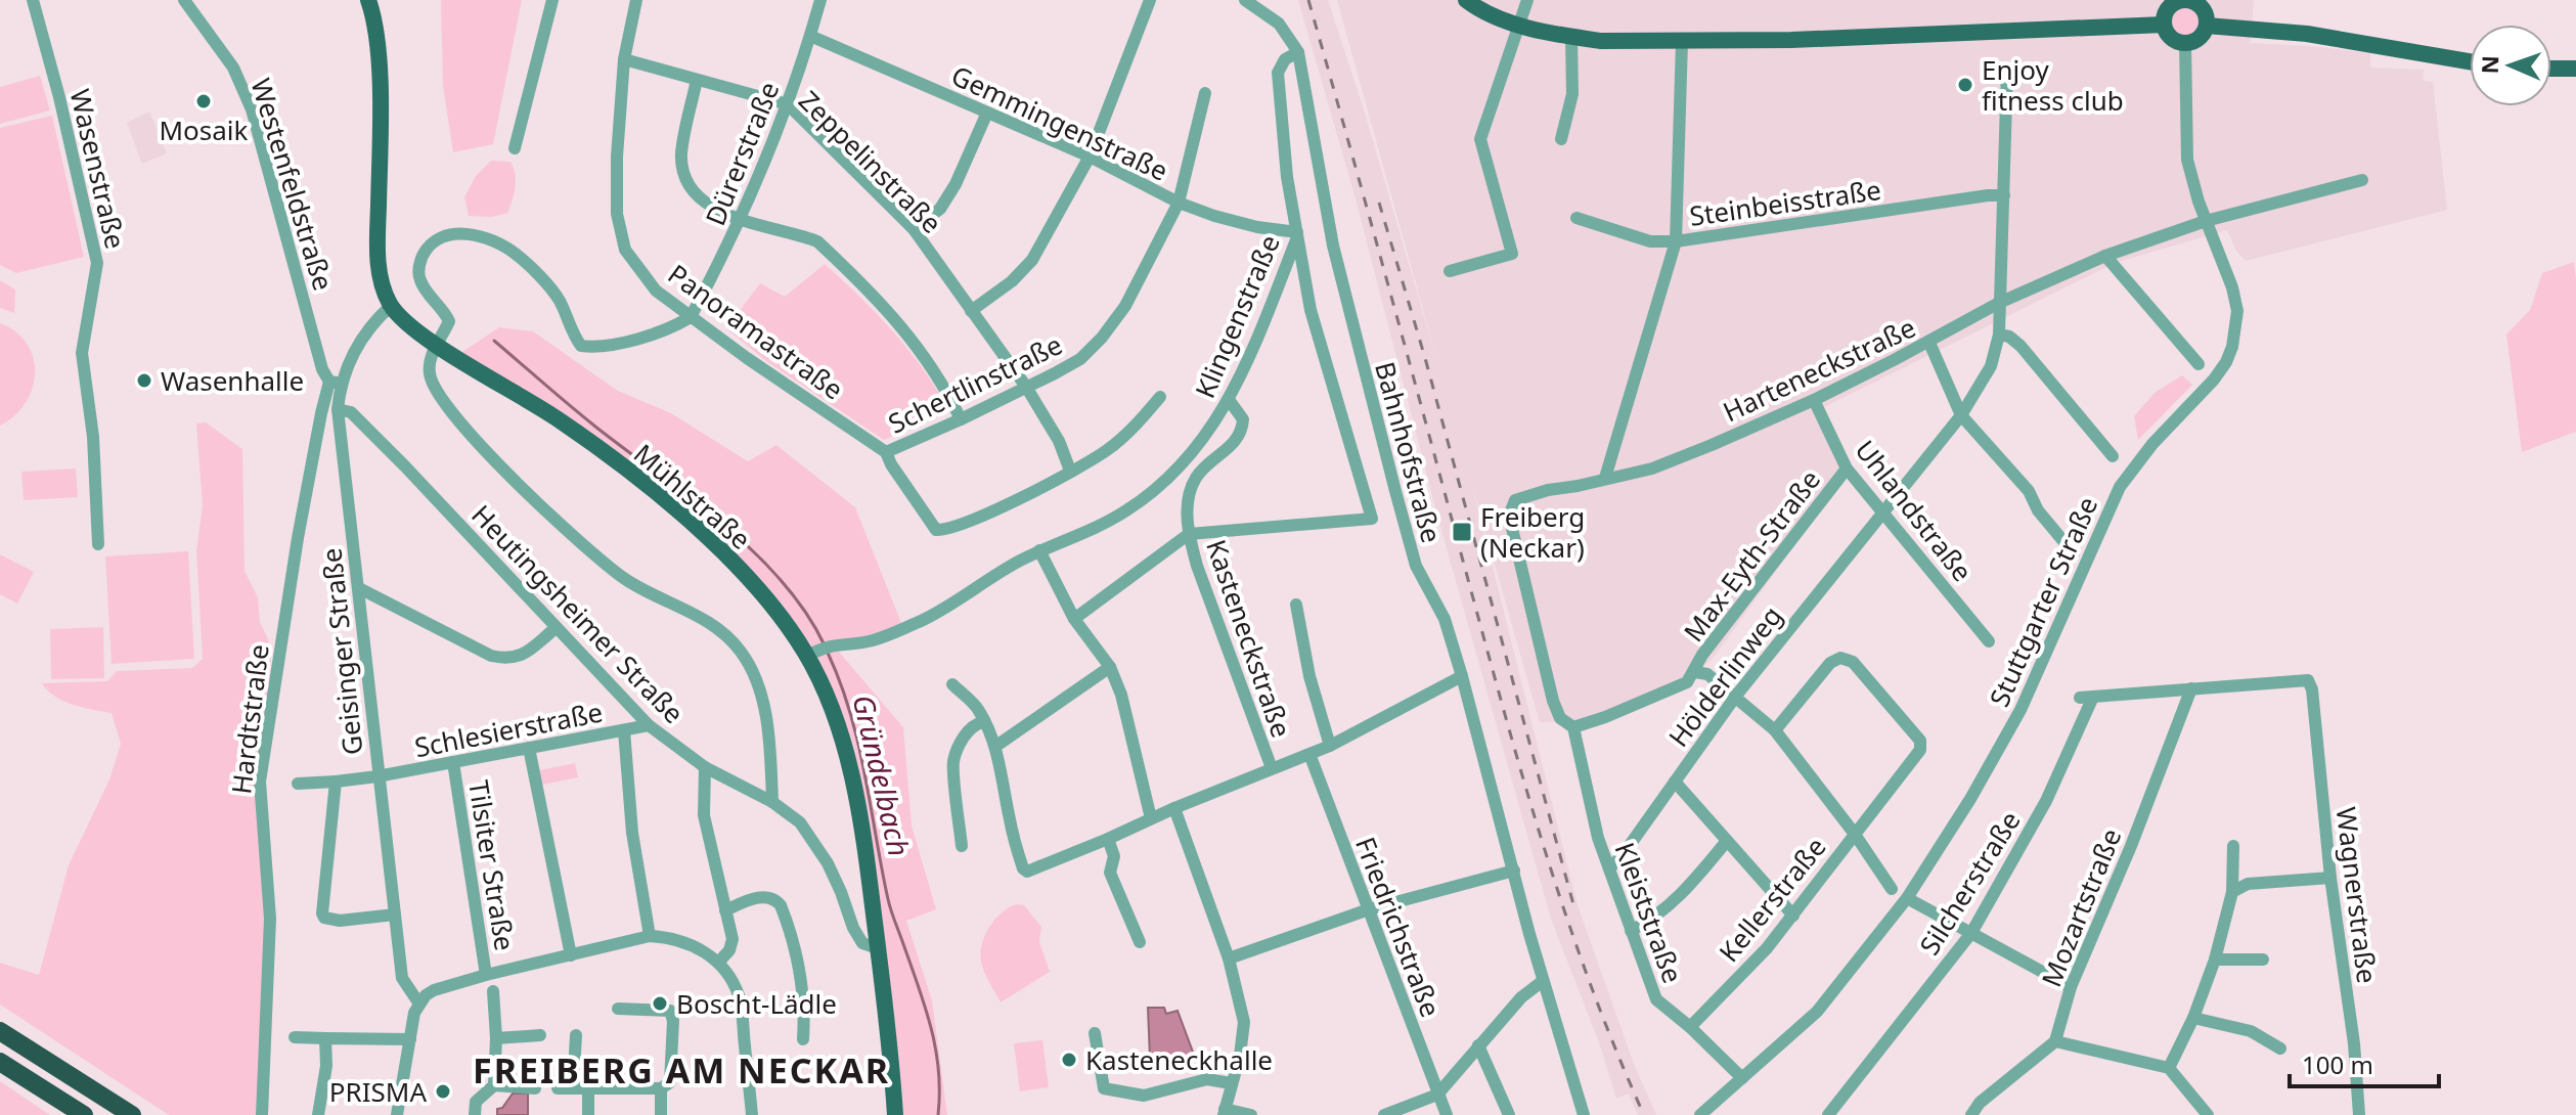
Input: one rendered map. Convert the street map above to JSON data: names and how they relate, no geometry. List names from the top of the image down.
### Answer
{
  "streets": {
    "main road": ["Mühlstraße"],
    "street": [
      "Gemmingenstraße",
      "Dürerstraße",
      "Zeppelinstraße",
      "Wasenstraße",
      "Westenfeldstraße",
      "Steinbeisstraße",
      "Klingenstraße",
      "Panoramastraße",
      "Harteneckstraße",
      "Schertlinstraße",
      "Bahnhofstraße",
      "Uhlandstraße",
      "Max-Eyth-Straße",
      "Stuttgarter Straße",
      "Heutingsheimer Straße",
      "Kasteneckstraße",
      "Geisinger Straße",
      "Hölderlinweg",
      "Hardtstraße",
      "Schlesierstraße",
      "Tilsiter Straße",
      "Silcherstraße",
      "Wagnerstraße",
      "Kellerstraße",
      "Mozartstraße",
      "Kleiststraße",
      "Friedrichstraße"
    ]
  },
  "crossings": [
    ["Gemmingenstraße", "Dürerstraße"],
    ["Gemmingenstraße", "Klingenstraße"],
    ["Gemmingenstraße", "Schertlinstraße"],
    ["Dürerstraße", "Zeppelinstraße"],
    ["Dürerstraße", "Panoramastraße"],
    ["Zeppelinstraße", "Panoramastraße"],
    ["Zeppelinstraße", "Schertlinstraße"],
    ["Westenfeldstraße", "Geisinger Straße"],
    ["Westenfeldstraße", "Hardtstraße"],
    ["Klingenstraße", "Bahnhofstraße"],
    ["Klingenstraße", "Mühlstraße"],
    ["Klingenstraße", "Kasteneckstraße"],
    ["Panoramastraße", "Schertlinstraße"],
    ["Harteneckstraße", "Uhlandstraße"],
    ["Harteneckstraße", "Max-Eyth-Straße"],
    ["Harteneckstraße", "Stuttgarter Straße"],
    ["Harteneckstraße", "Hölderlinweg"],
    ["Harteneckstraße", "Kleiststraße"],
    ["Mühlstraße", "Heutingsheimer Straße"],
    ["Mühlstraße", "Geisinger Straße"],
    ["Uhlandstraße", "Max-Eyth-Straße"],
    ["Uhlandstraße", "Hölderlinweg"],
    ["Max-Eyth-Straße", "Hölderlinweg"],
    ["Max-Eyth-Straße", "Kellerstraße"],
    ["Max-Eyth-Straße", "Kleiststraße"],
    ["Stuttgarter Straße", "Kleiststraße"],
    ["Heutingsheimer Straße", "Geisinger Straße"],
    ["Heutingsheimer Straße", "Schlesierstraße"],
    ["Geisinger Straße", "Hardtstraße"],
    ["Geisinger Straße", "Schlesierstraße"],
    ["Hölderlinweg", "Kleiststraße"],
    ["Schlesierstraße", "Tilsiter Straße"],
    ["Silcherstraße", "Wagnerstraße"],
    ["Silcherstraße", "Mozartstraße"],
    ["Wagnerstraße", "Mozartstraße"],
    ["Kellerstraße", "Kleiststraße"]
  ],
  "districts": ["FREIBERG AM NECKAR"],
  "water": ["Gründelbach"],
  "places": {
    "other": [
      "Enjoy fitness club",
      "Mosaik",
      "Wasenhalle",
      "Boscht-Lädle",
      "Kasteneckhalle",
      "PRISMA"
    ],
    "transit": ["Freiberg (Neckar)"]
  },
  "scale_bar": "100 m",
  "north": "left"
}
